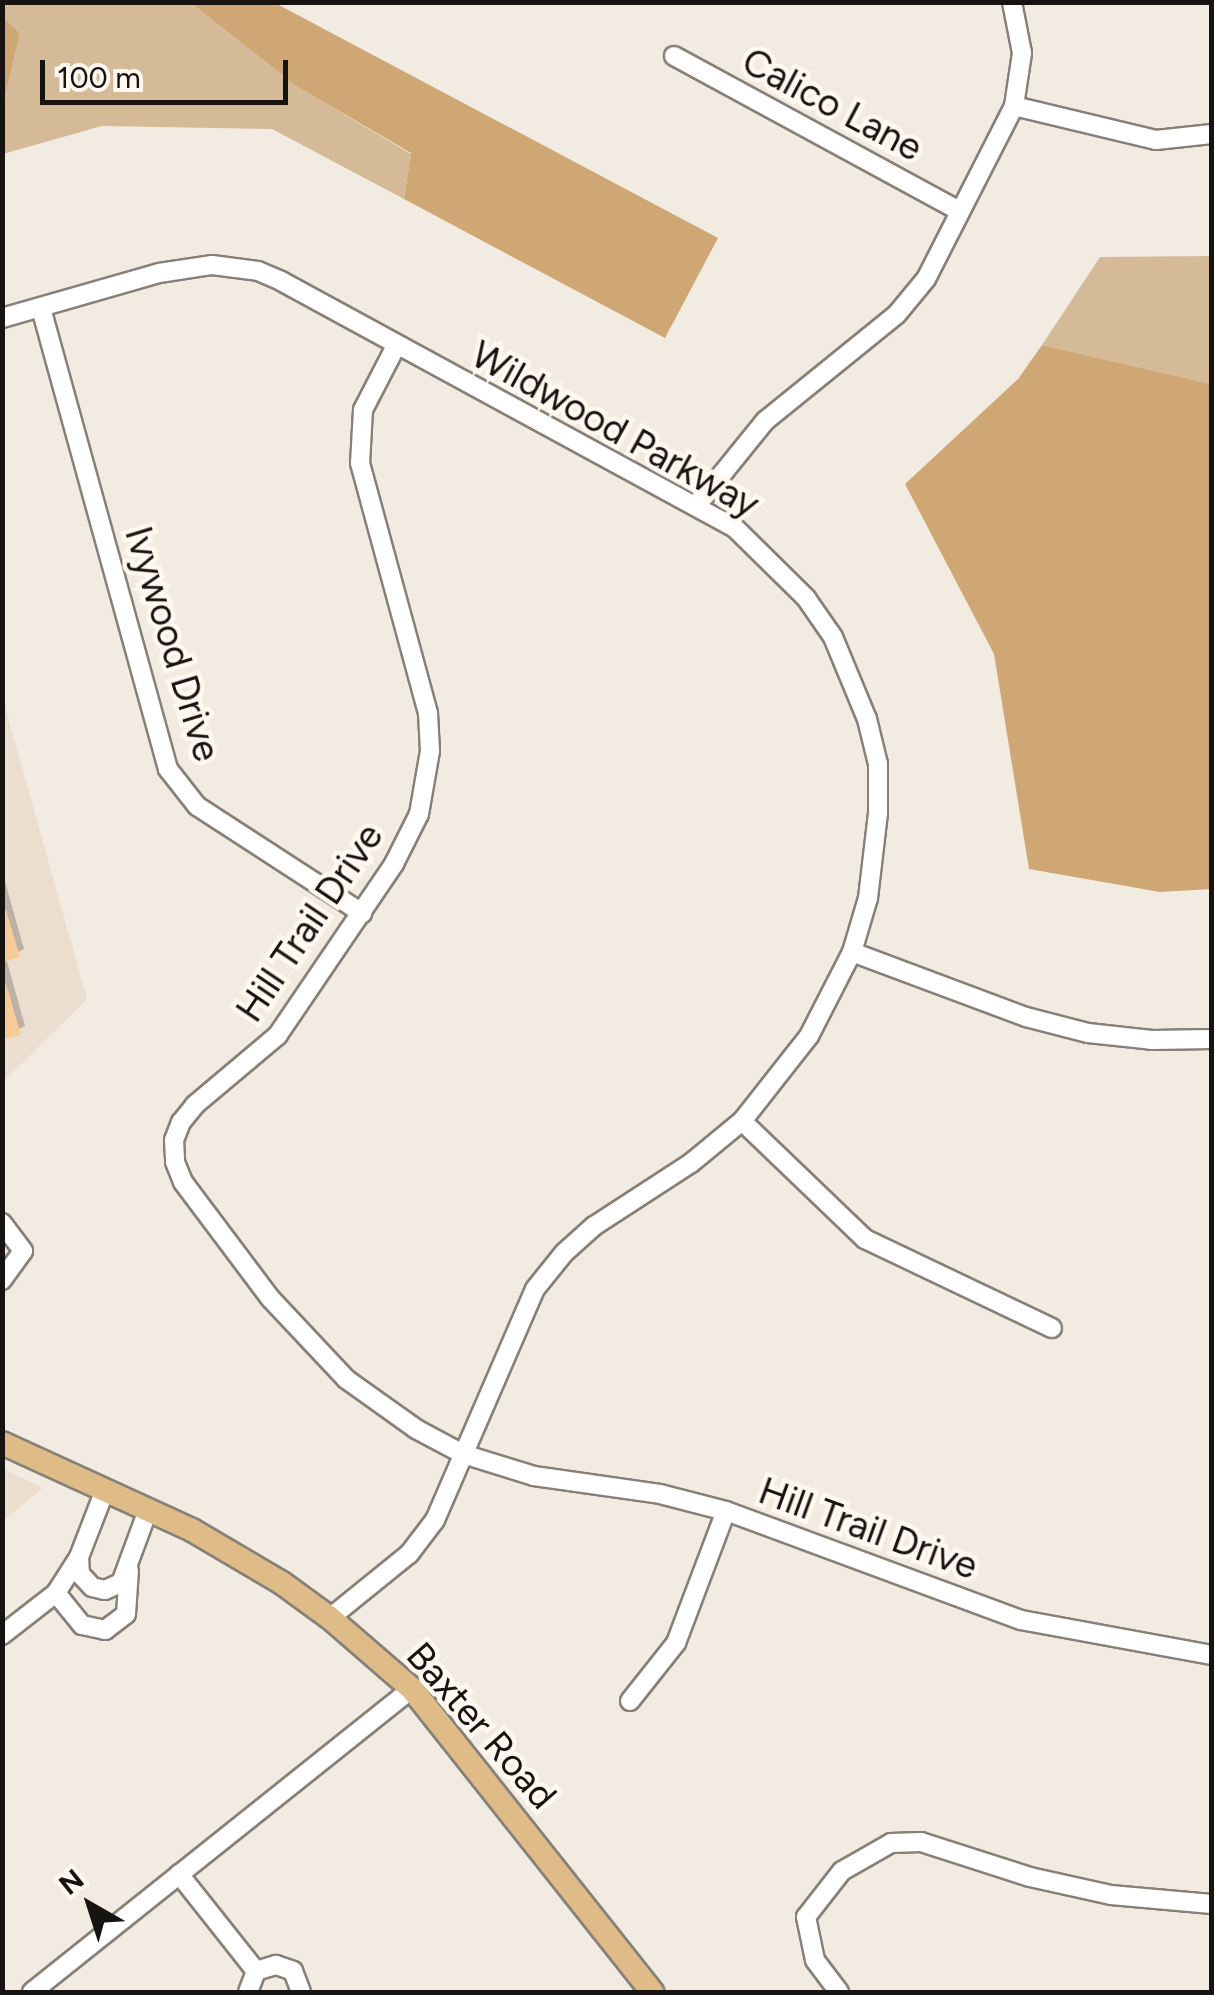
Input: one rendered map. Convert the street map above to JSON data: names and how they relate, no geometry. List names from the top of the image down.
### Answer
{
  "streets": {
    "main road": ["Baxter Road"],
    "street": [
      "Calico Lane",
      "Wildwood Parkway",
      "Ivywood Drive",
      "Hill Trail Drive"
    ]
  },
  "crossings": [
    ["Wildwood Parkway", "Ivywood Drive"],
    ["Wildwood Parkway", "Hill Trail Drive"],
    ["Wildwood Parkway", "Baxter Road"],
    ["Ivywood Drive", "Hill Trail Drive"]
  ],
  "scale_bar": "100 m",
  "north": "top left"
}
